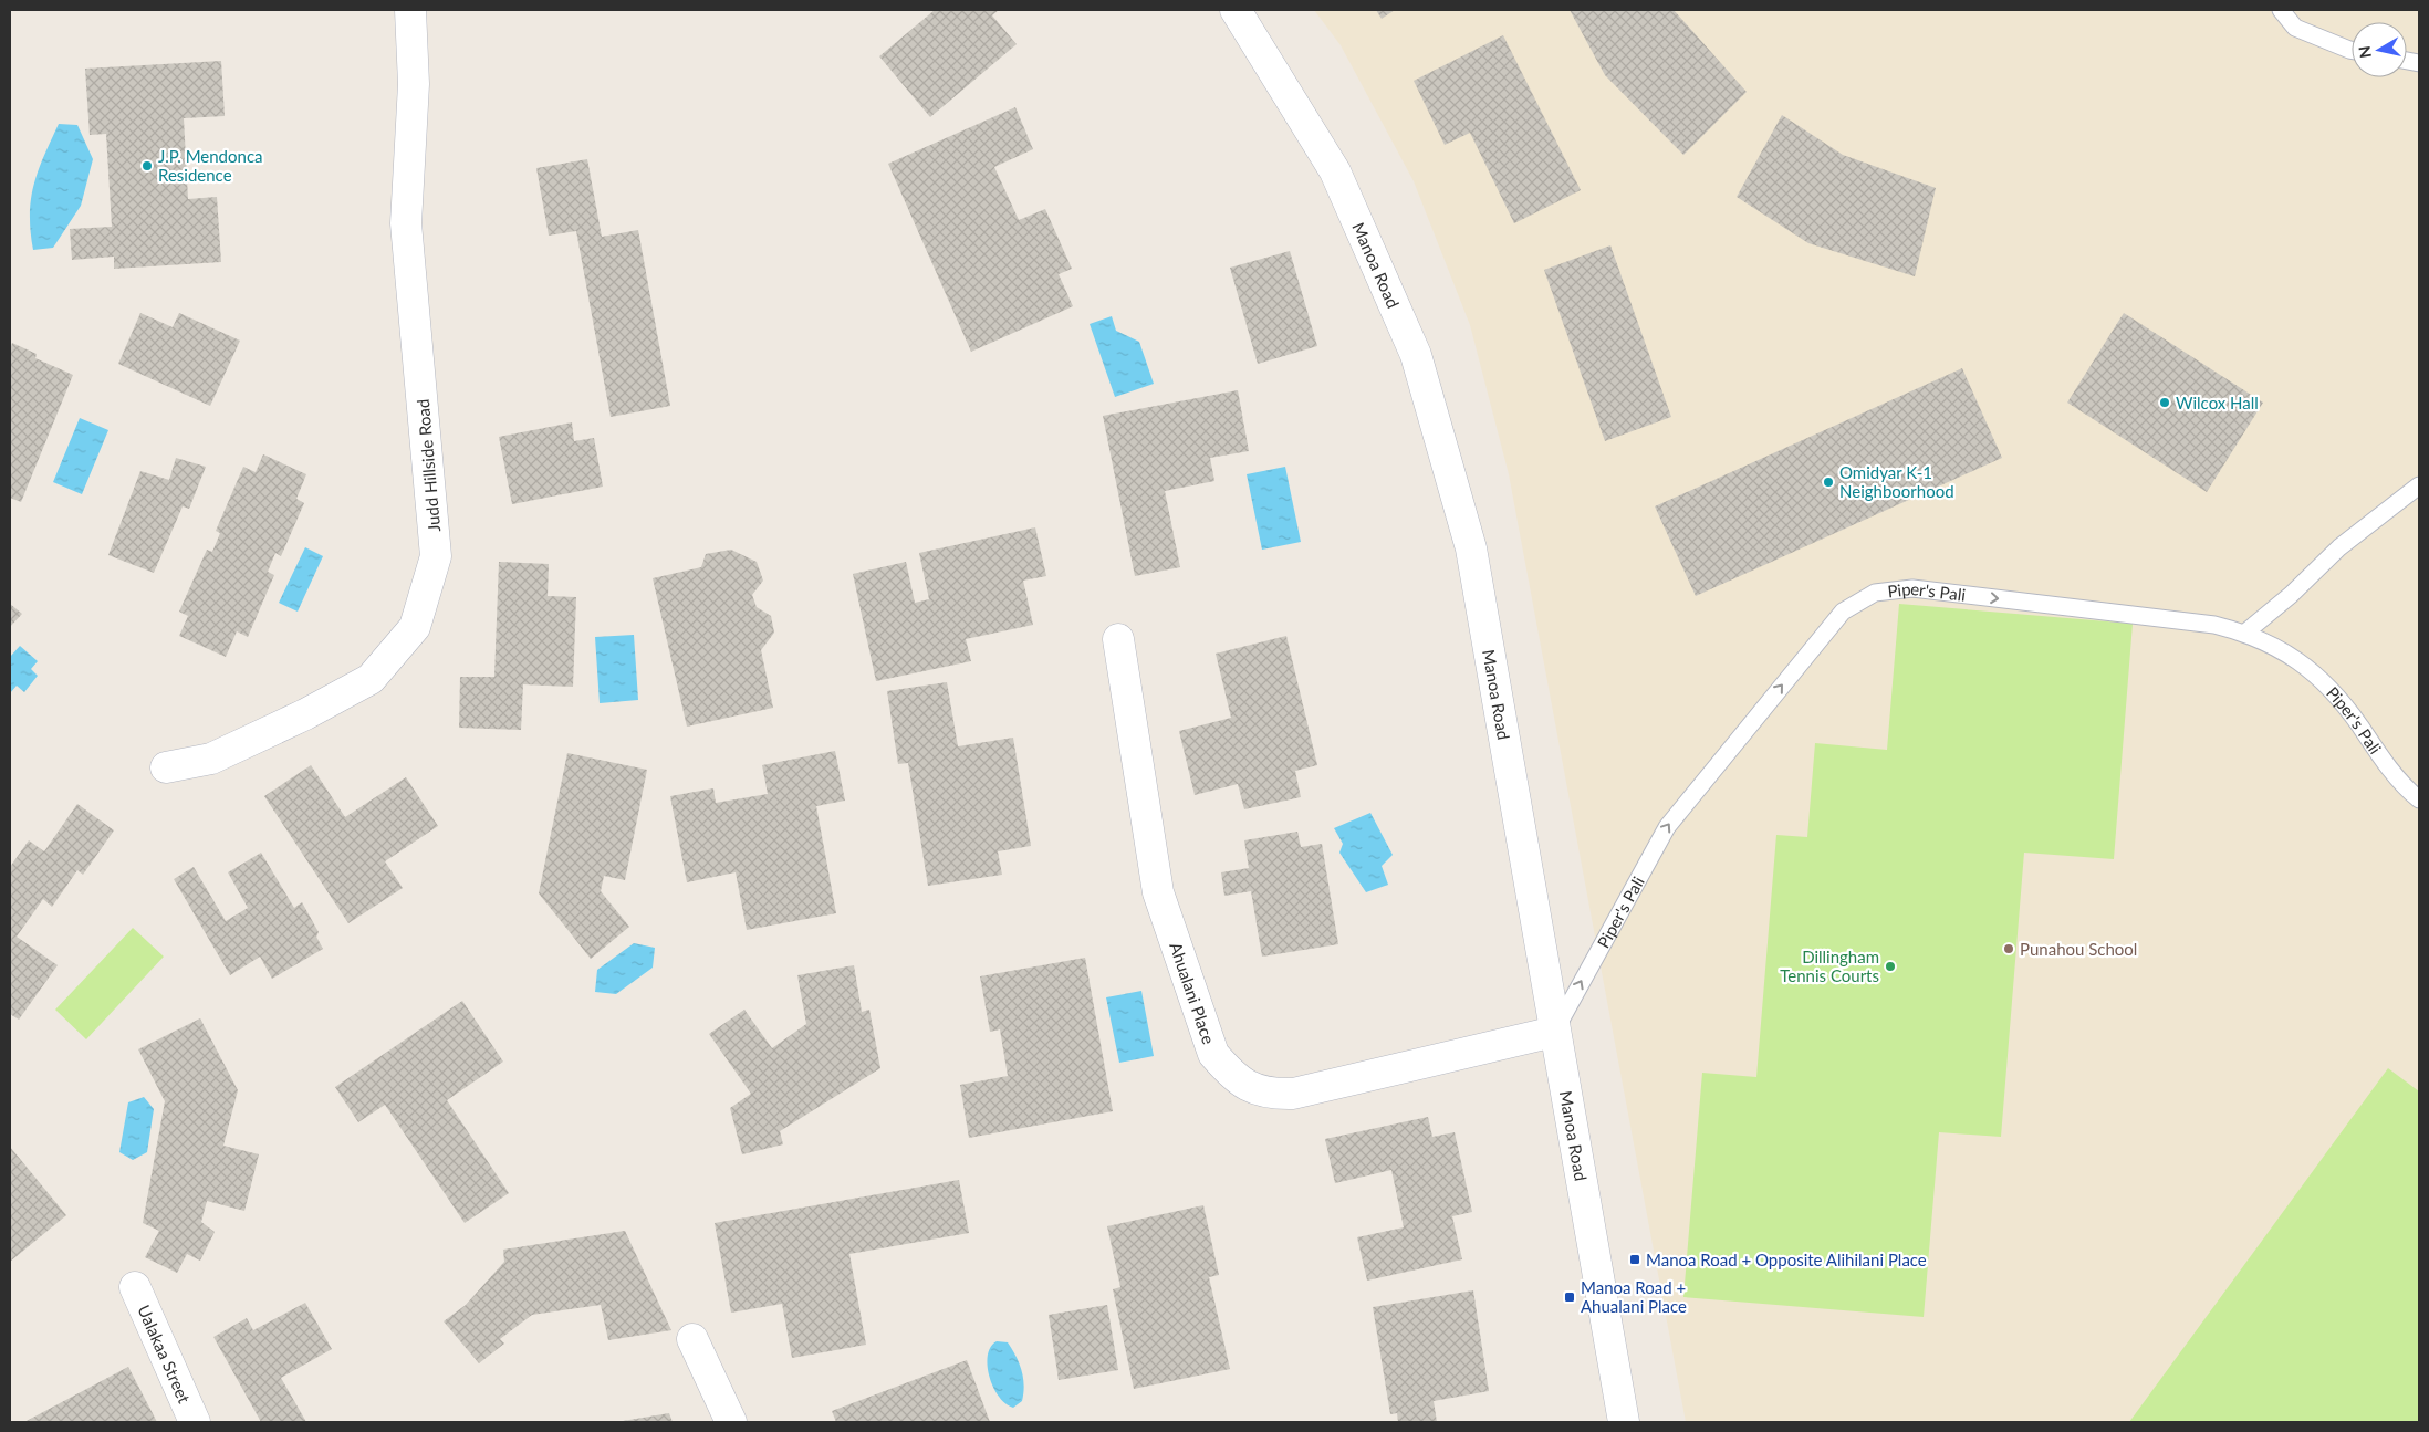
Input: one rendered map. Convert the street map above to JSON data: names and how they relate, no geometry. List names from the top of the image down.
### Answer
{
  "streets": {
    "street": [
      "Manoa Road",
      "Judd Hillside Road",
      "Ahualani Place",
      "Ualakaa Street"
    ],
    "lane": ["Piper's Pali"]
  },
  "crossings": [
    ["Manoa Road", "Piper's Pali"],
    ["Manoa Road", "Ahualani Place"],
    ["Piper's Pali", "Ahualani Place"]
  ],
  "one_way": ["Piper's Pali"],
  "places": {
    "other": [
      "J.P. Mendonca Residence",
      "Wilcox Hall",
      "Omidyar K-1 Neighboorhood",
      "Punahou School",
      "Dillingham Tennis Courts"
    ],
    "transit": ["Manoa Road + Opposite Alihilani Place", "Manoa Road + Ahualani Place"]
  },
  "north": "left"
}
